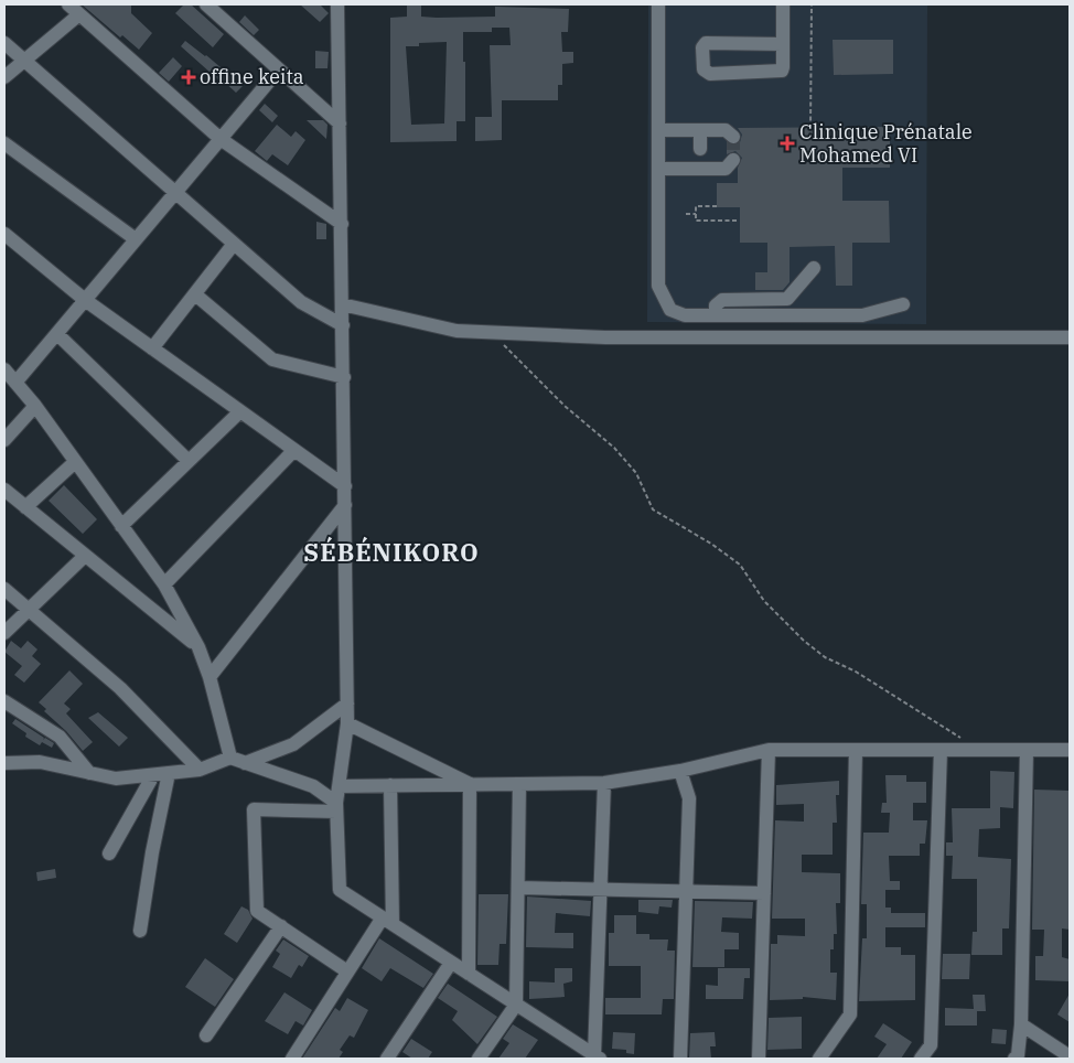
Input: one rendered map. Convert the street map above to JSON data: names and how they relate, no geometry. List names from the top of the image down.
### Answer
{
  "districts": ["SÉBÉNIKORO"],
  "places": {
    "health": ["offine keita", "Clinique Prénatale Mohamed VI"]
  }
}
